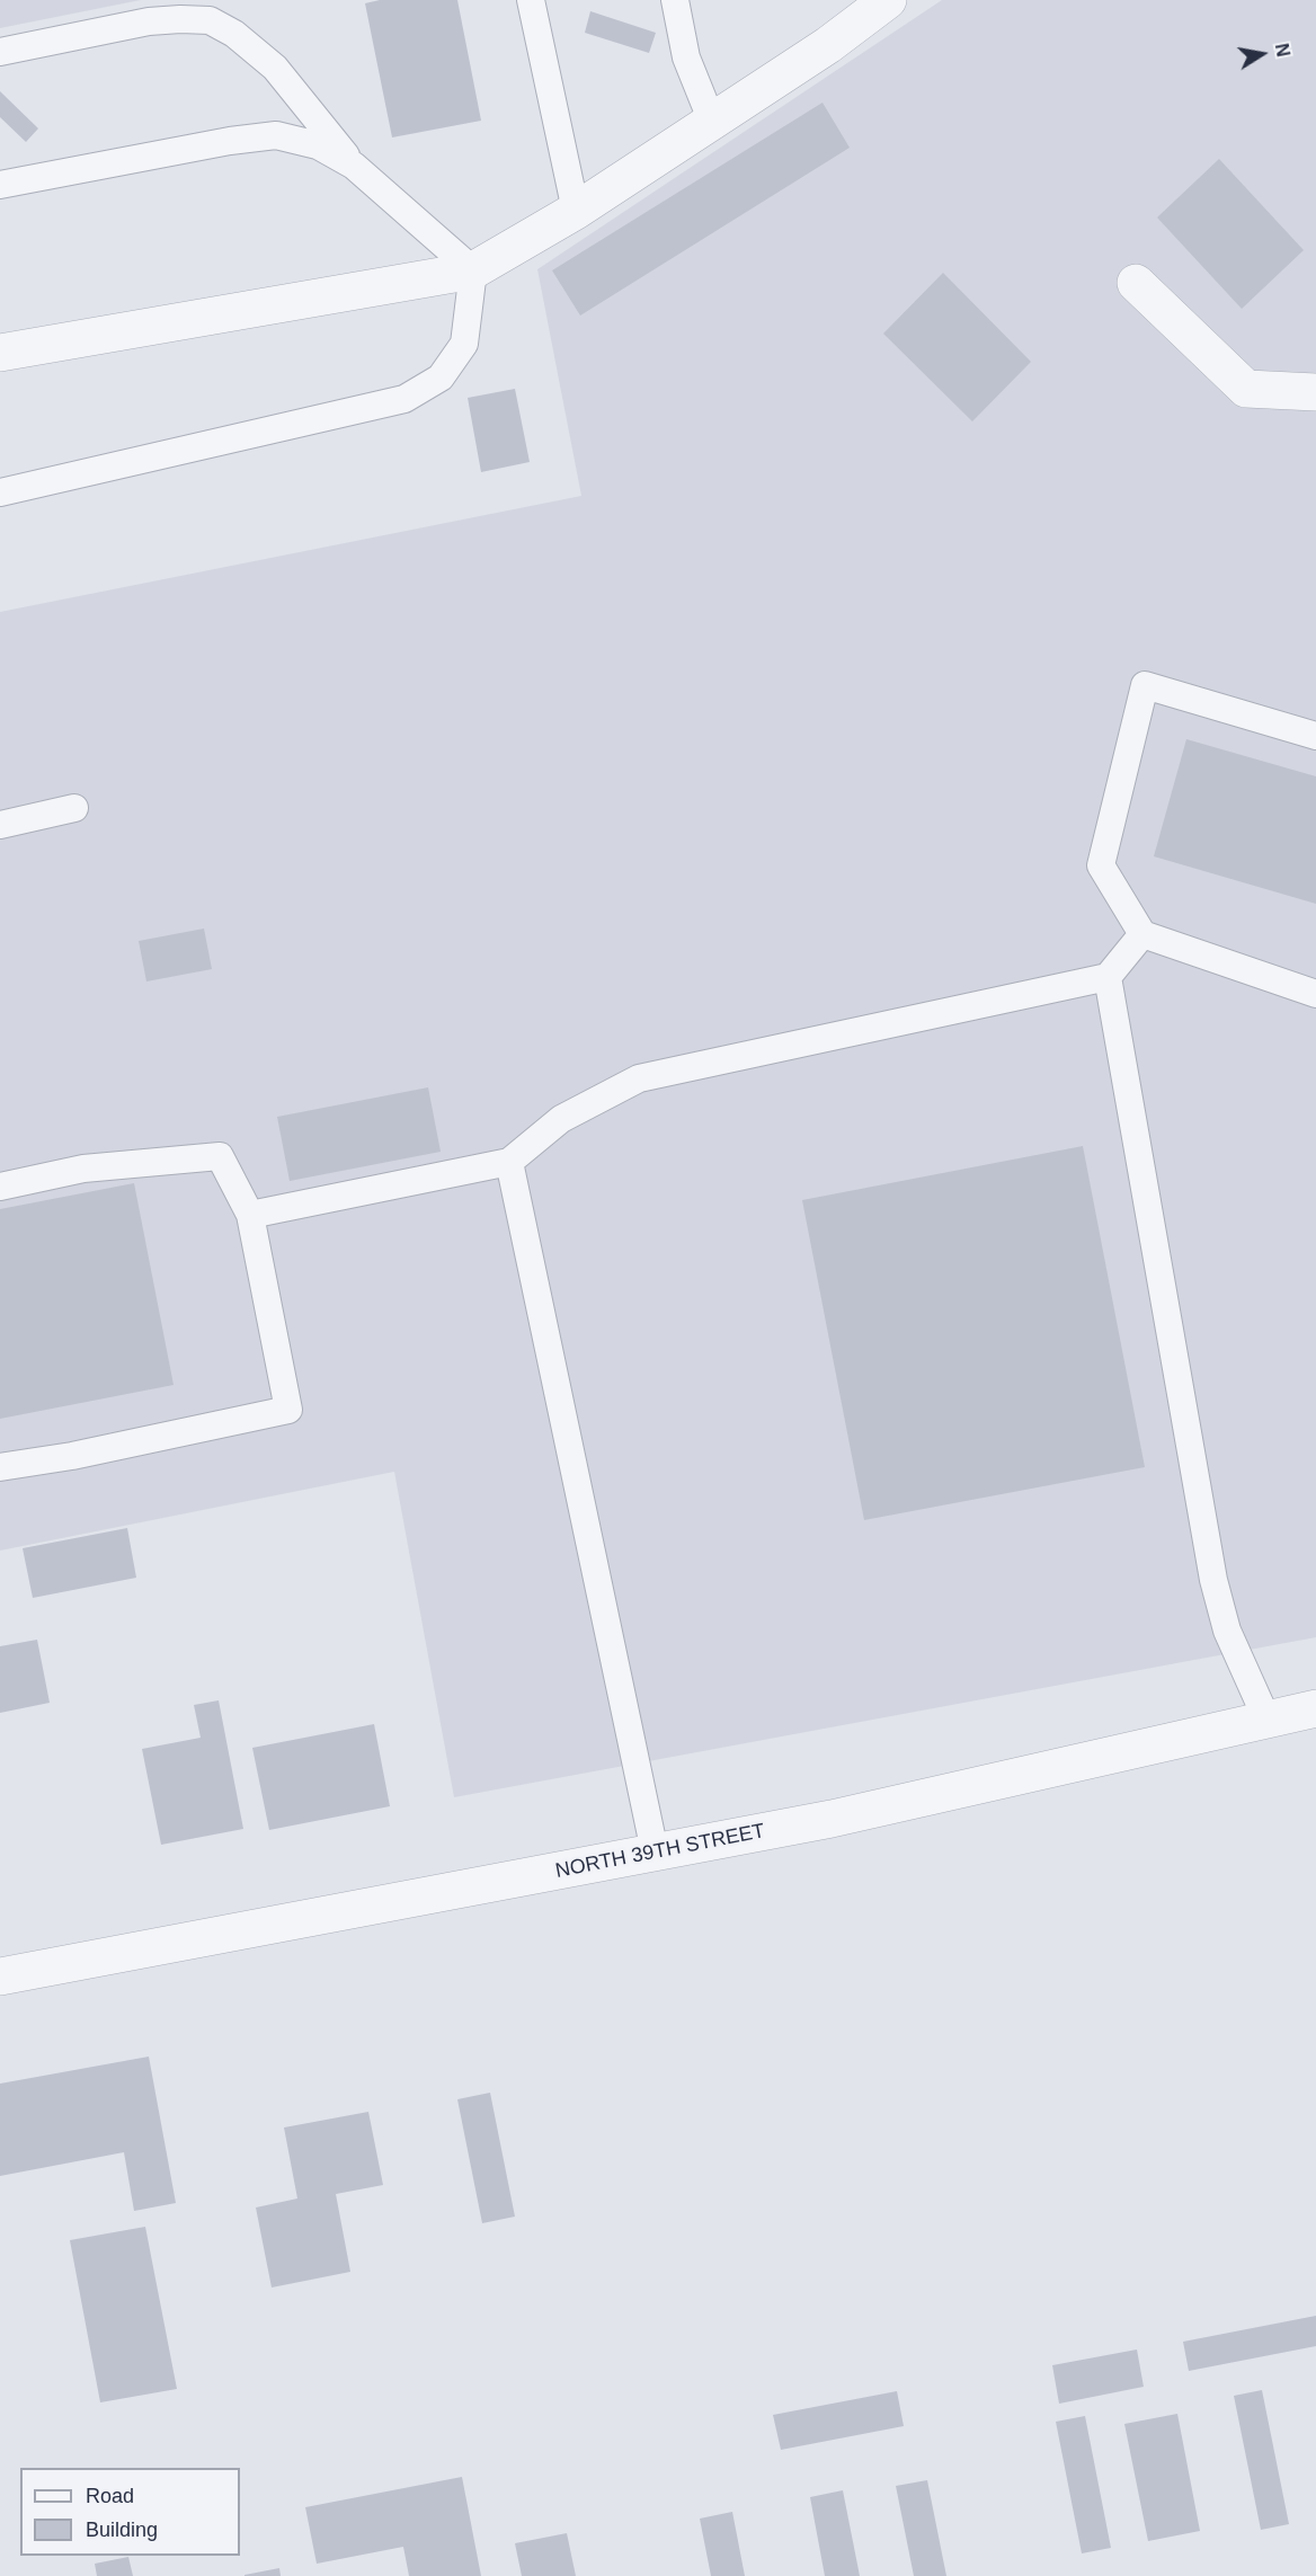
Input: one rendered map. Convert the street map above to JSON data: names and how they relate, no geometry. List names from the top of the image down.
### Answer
{
  "streets": {
    "street": ["NORTH 39TH STREET"]
  },
  "legend": ["Road", "Building"],
  "north": "right"
}
